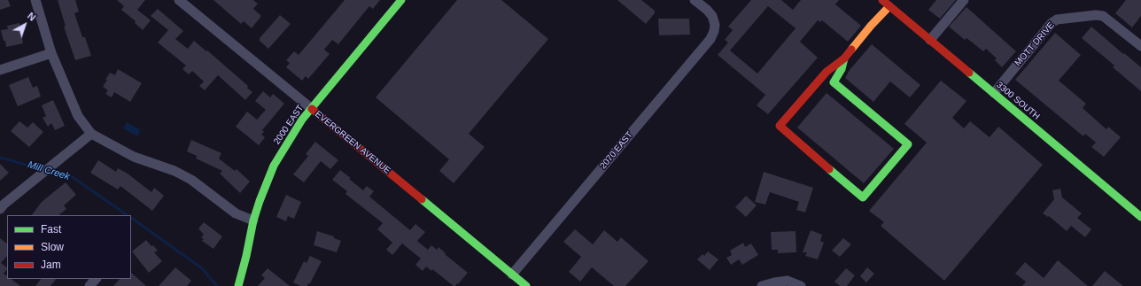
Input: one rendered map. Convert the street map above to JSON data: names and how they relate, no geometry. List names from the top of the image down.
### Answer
{
  "streets": {
    "street": [
      "MOTT DRIVE",
      "3300 SOUTH",
      "2000 EAST",
      "EVERGREEN AVENUE",
      "2070 EAST"
    ]
  },
  "crossings": [
    ["MOTT DRIVE", "3300 SOUTH"],
    ["2000 EAST", "EVERGREEN AVENUE"],
    ["EVERGREEN AVENUE", "2070 EAST"]
  ],
  "water": ["Mill Creek"],
  "legend": ["Fast", "Slow", "Jam"],
  "north": "top right"
}
